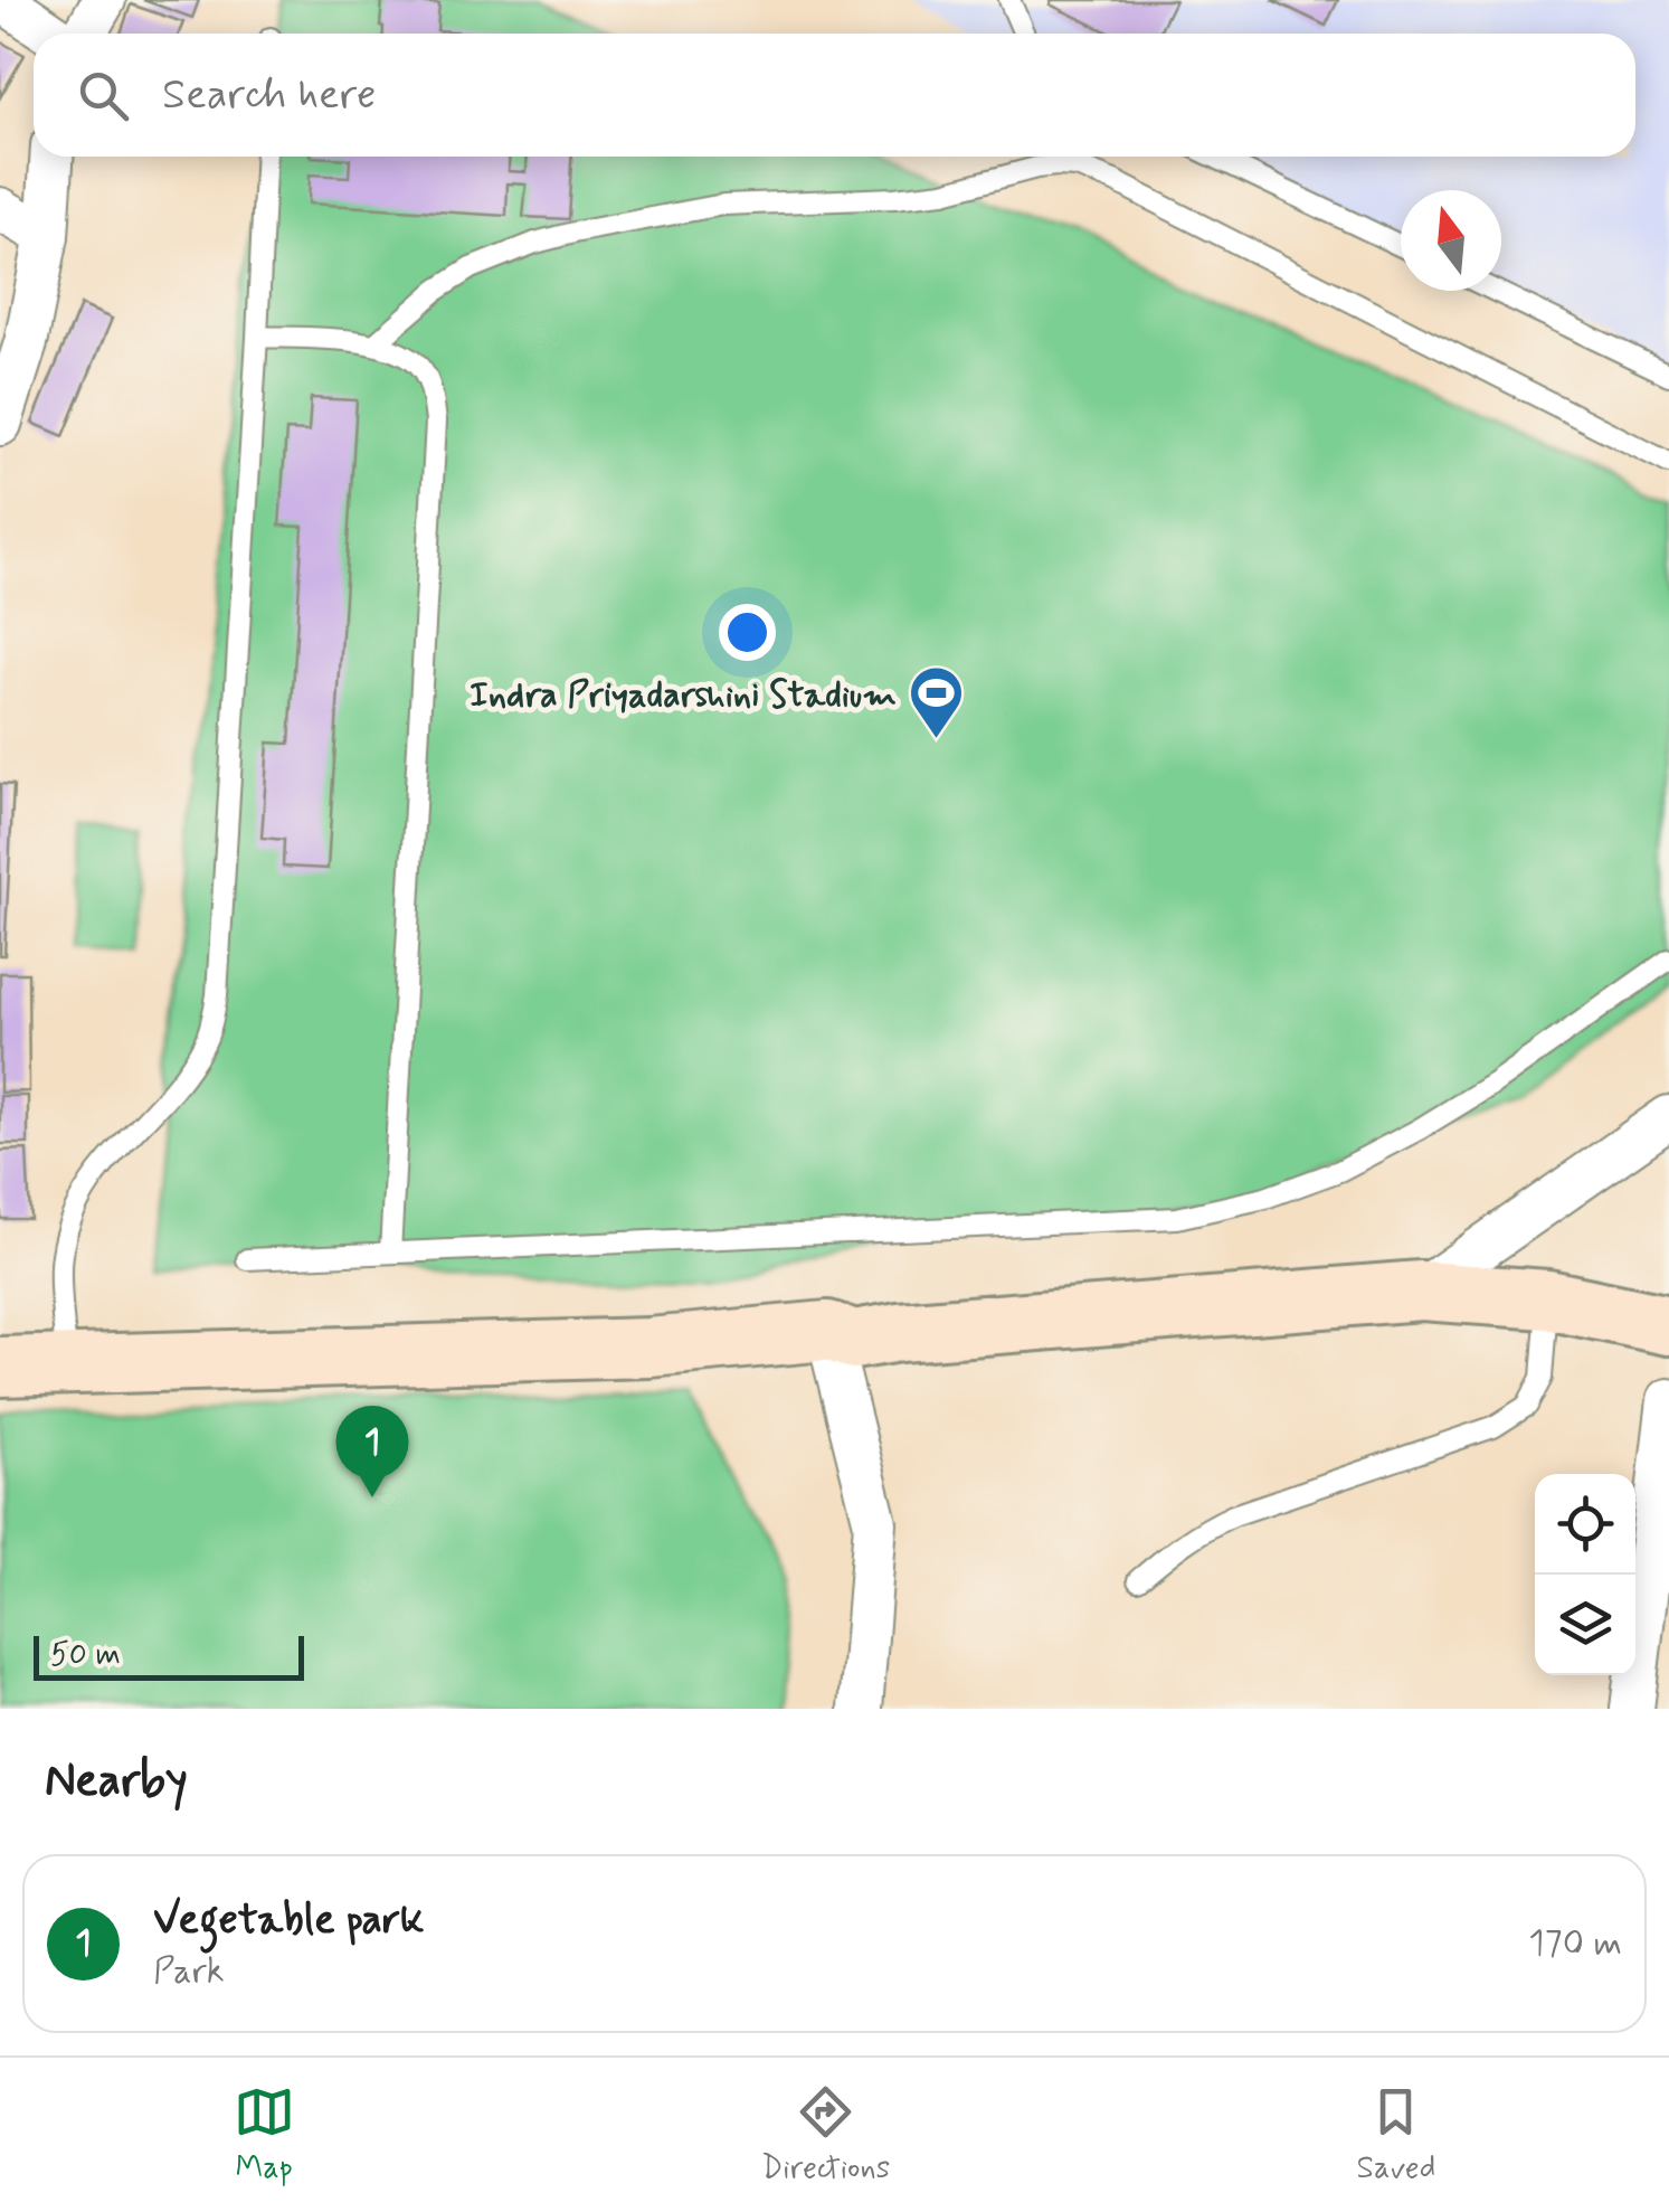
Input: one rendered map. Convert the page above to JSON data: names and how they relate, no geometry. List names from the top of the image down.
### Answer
{
  "places": {
    "sports": ["Indra Priyadarshini Stadium"]
  },
  "scale_bar": "50 m",
  "north": "top",
  "page": {
    "search": "Search here",
    "pins": "1",
    "scale": "50 m",
    "heading": "Nearby",
    "list": [
      {
        "mark": "1",
        "name": "Vegetable park",
        "note": "Park",
        "value": "170 m"
      }
    ],
    "nav": ["Map", "Directions", "Saved"]
  }
}
